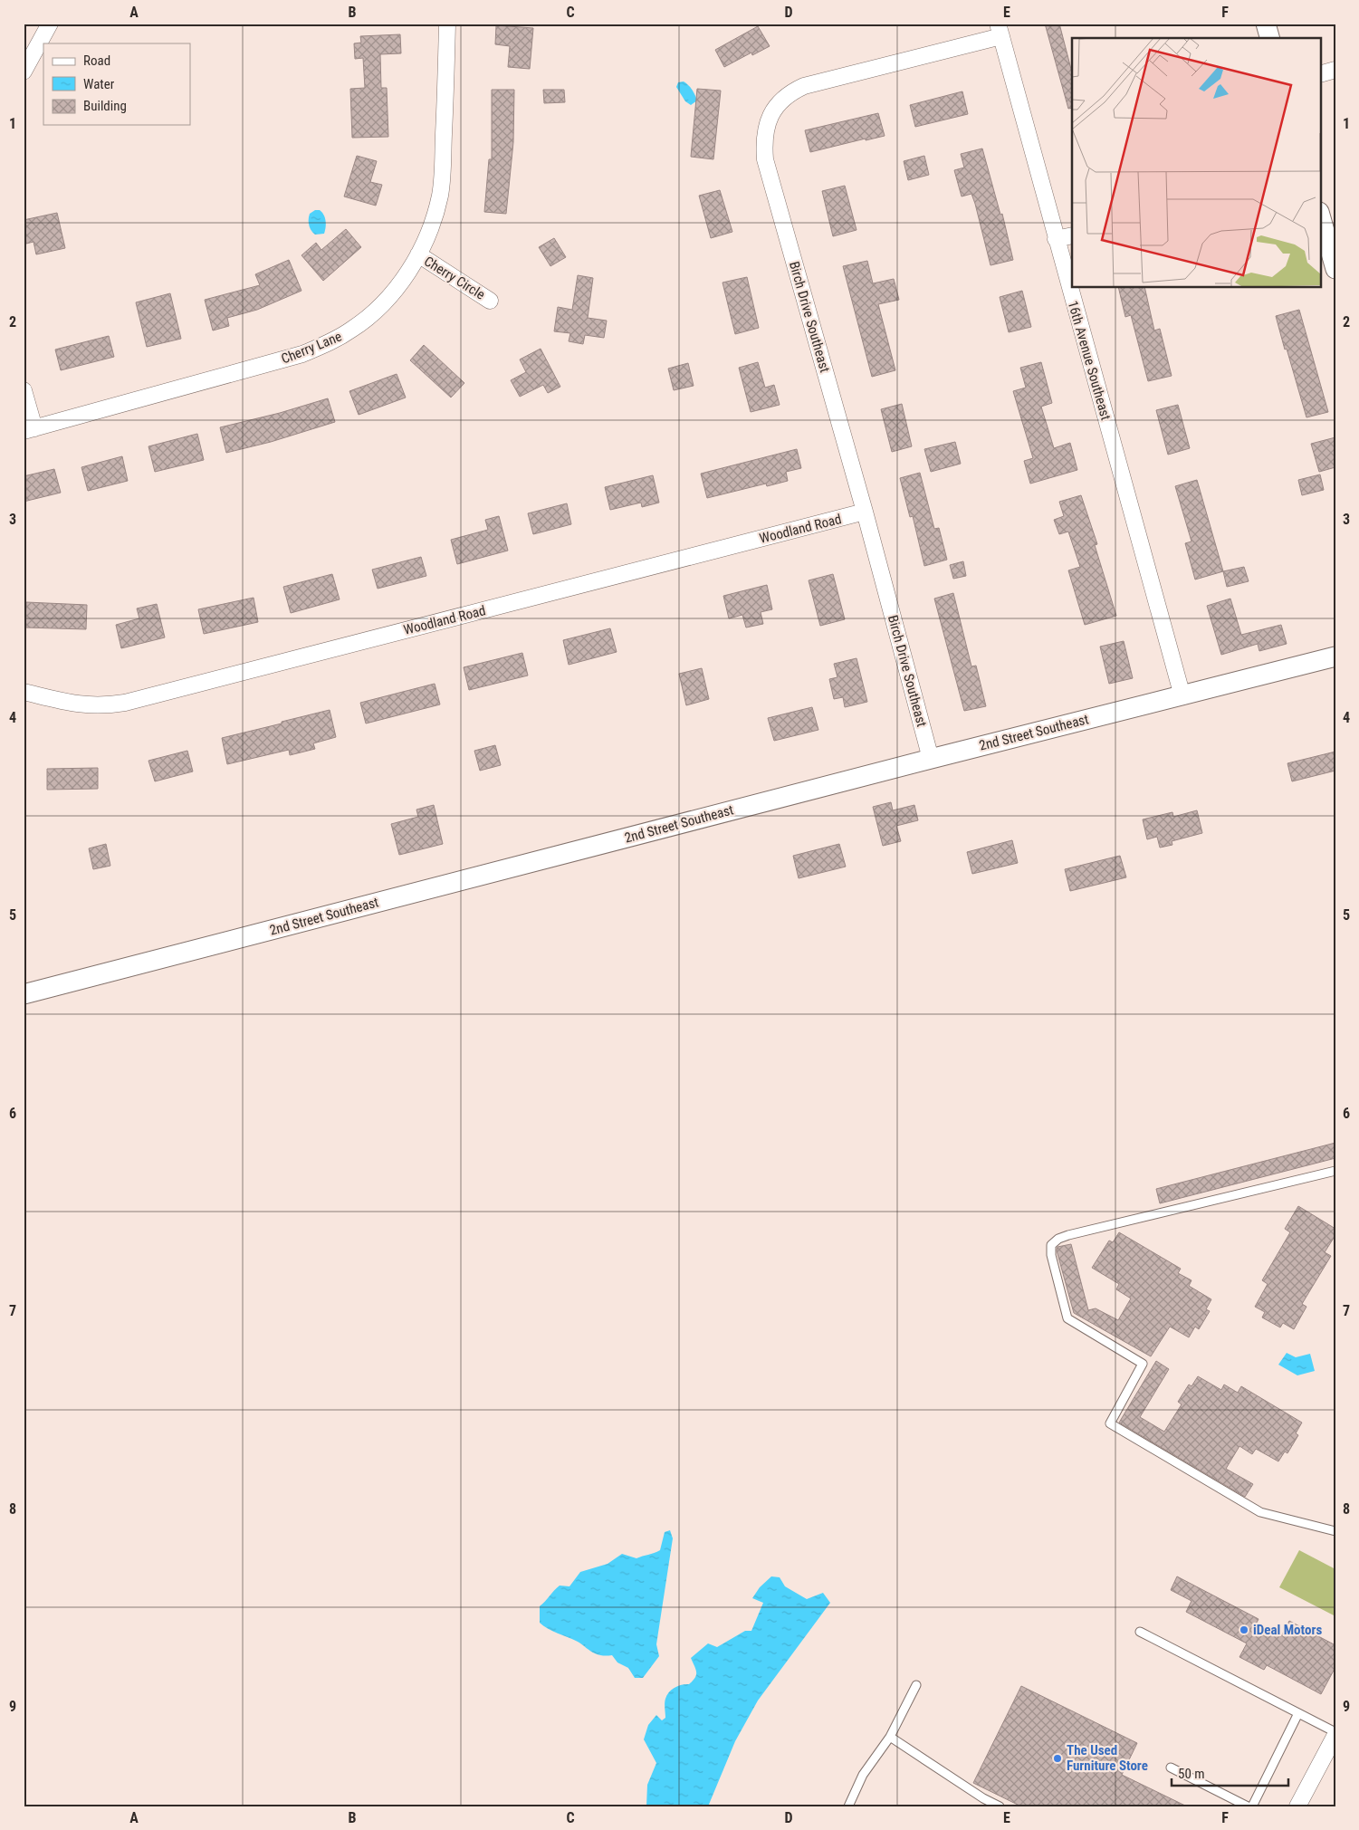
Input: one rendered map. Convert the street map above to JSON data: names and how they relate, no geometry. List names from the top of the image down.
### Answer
{
  "streets": {
    "street": [
      "Cherry Circle",
      "Birch Drive Southeast",
      "Cherry Lane",
      "16th Avenue Southeast",
      "Woodland Road",
      "2nd Street Southeast"
    ]
  },
  "crossings": [
    ["Cherry Circle", "Cherry Lane"],
    ["Birch Drive Southeast", "16th Avenue Southeast"],
    ["Birch Drive Southeast", "Woodland Road"],
    ["Birch Drive Southeast", "2nd Street Southeast"],
    ["16th Avenue Southeast", "2nd Street Southeast"]
  ],
  "places": ["iDeal Motors", "The Used Furniture Store"],
  "legend": ["Road", "Water", "Building"],
  "scale_bar": "50 m",
  "grid": {
    "columns": [
      "A",
      "B",
      "C",
      "D",
      "E",
      "F"
    ],
    "rows": [
      "1",
      "2",
      "3",
      "4",
      "5",
      "6",
      "7",
      "8",
      "9"
    ]
  }
}
